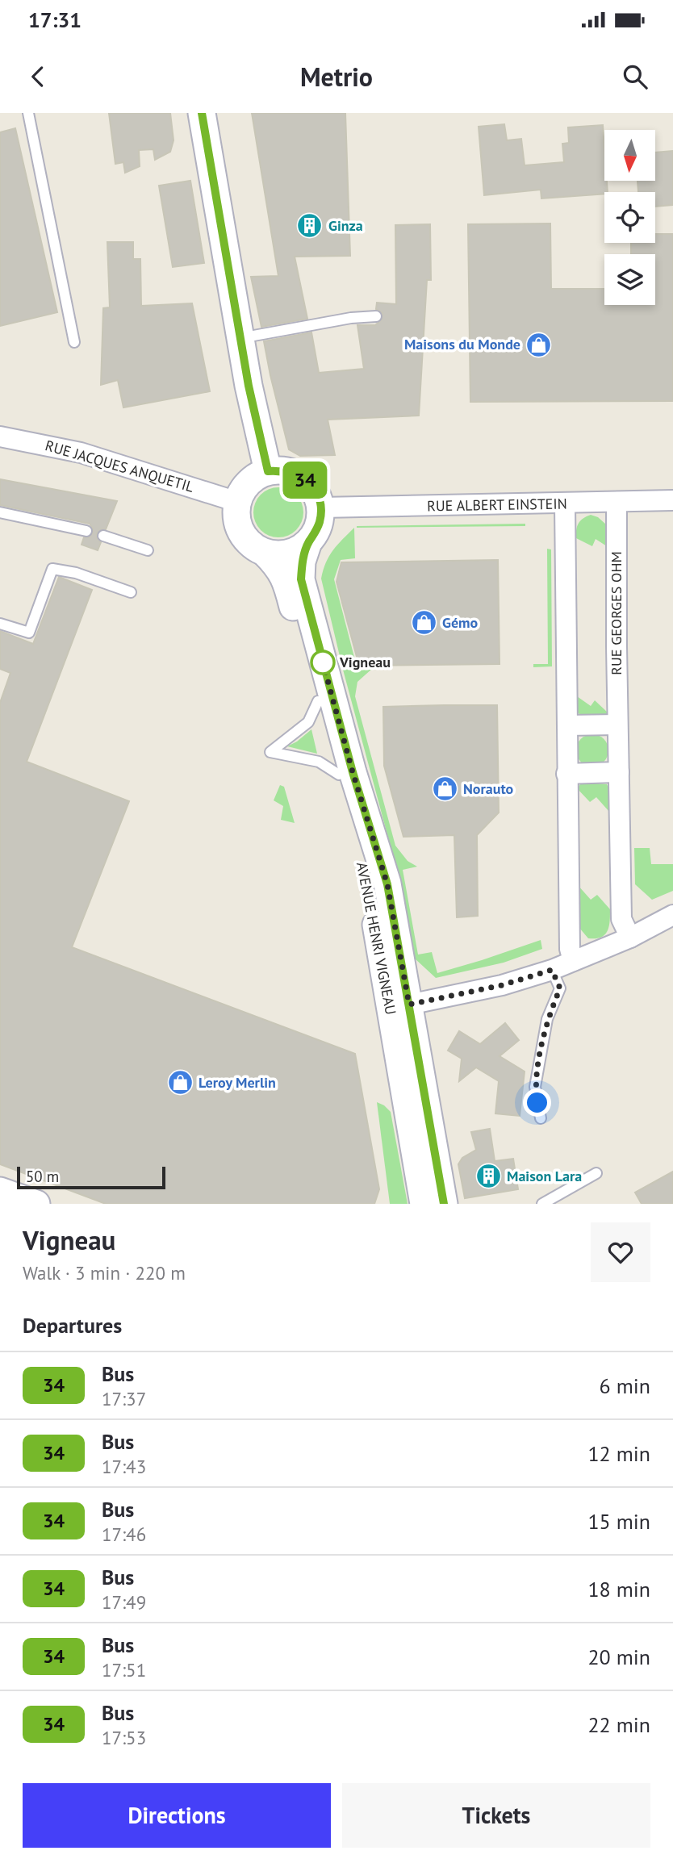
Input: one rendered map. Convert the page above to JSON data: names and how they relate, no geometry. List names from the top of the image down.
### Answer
{
  "streets": {
    "street": [
      "RUE JACQUES ANQUETIL",
      "RUE ALBERT EINSTEIN",
      "RUE GEORGES OHM",
      "AVENUE HENRI VIGNEAU"
    ]
  },
  "crossings": [
    ["RUE JACQUES ANQUETIL", "RUE ALBERT EINSTEIN"],
    ["RUE JACQUES ANQUETIL", "AVENUE HENRI VIGNEAU"],
    ["RUE ALBERT EINSTEIN", "RUE GEORGES OHM"],
    ["RUE ALBERT EINSTEIN", "AVENUE HENRI VIGNEAU"]
  ],
  "places": {
    "building": ["Ginza", "Maison Lara"],
    "shop": [
      "Maisons du Monde",
      "Gémo",
      "Norauto",
      "Leroy Merlin"
    ],
    "other": ["Vigneau"]
  },
  "lines": ["bus line 34"],
  "scale_bar": "50 m",
  "north": "bottom",
  "page": {
    "status": "17:31",
    "header": "Metrio",
    "on_map": "34",
    "scale": "50 m",
    "heading": [
      ["Vigneau", "Walk · 3 min · 220 m"],
      "Departures"
    ],
    "list": [
      {
        "mark": "34",
        "name": "Bus",
        "note": "17:37",
        "value": "6 min"
      },
      {
        "mark": "34",
        "name": "Bus",
        "note": "17:43",
        "value": "12 min"
      },
      {
        "mark": "34",
        "name": "Bus",
        "note": "17:46",
        "value": "15 min"
      },
      {
        "mark": "34",
        "name": "Bus",
        "note": "17:49",
        "value": "18 min"
      },
      {
        "mark": "34",
        "name": "Bus",
        "note": "17:51",
        "value": "20 min"
      },
      {
        "mark": "34",
        "name": "Bus",
        "note": "17:53",
        "value": "22 min"
      }
    ],
    "buttons": ["Directions", "Tickets"]
  }
}
